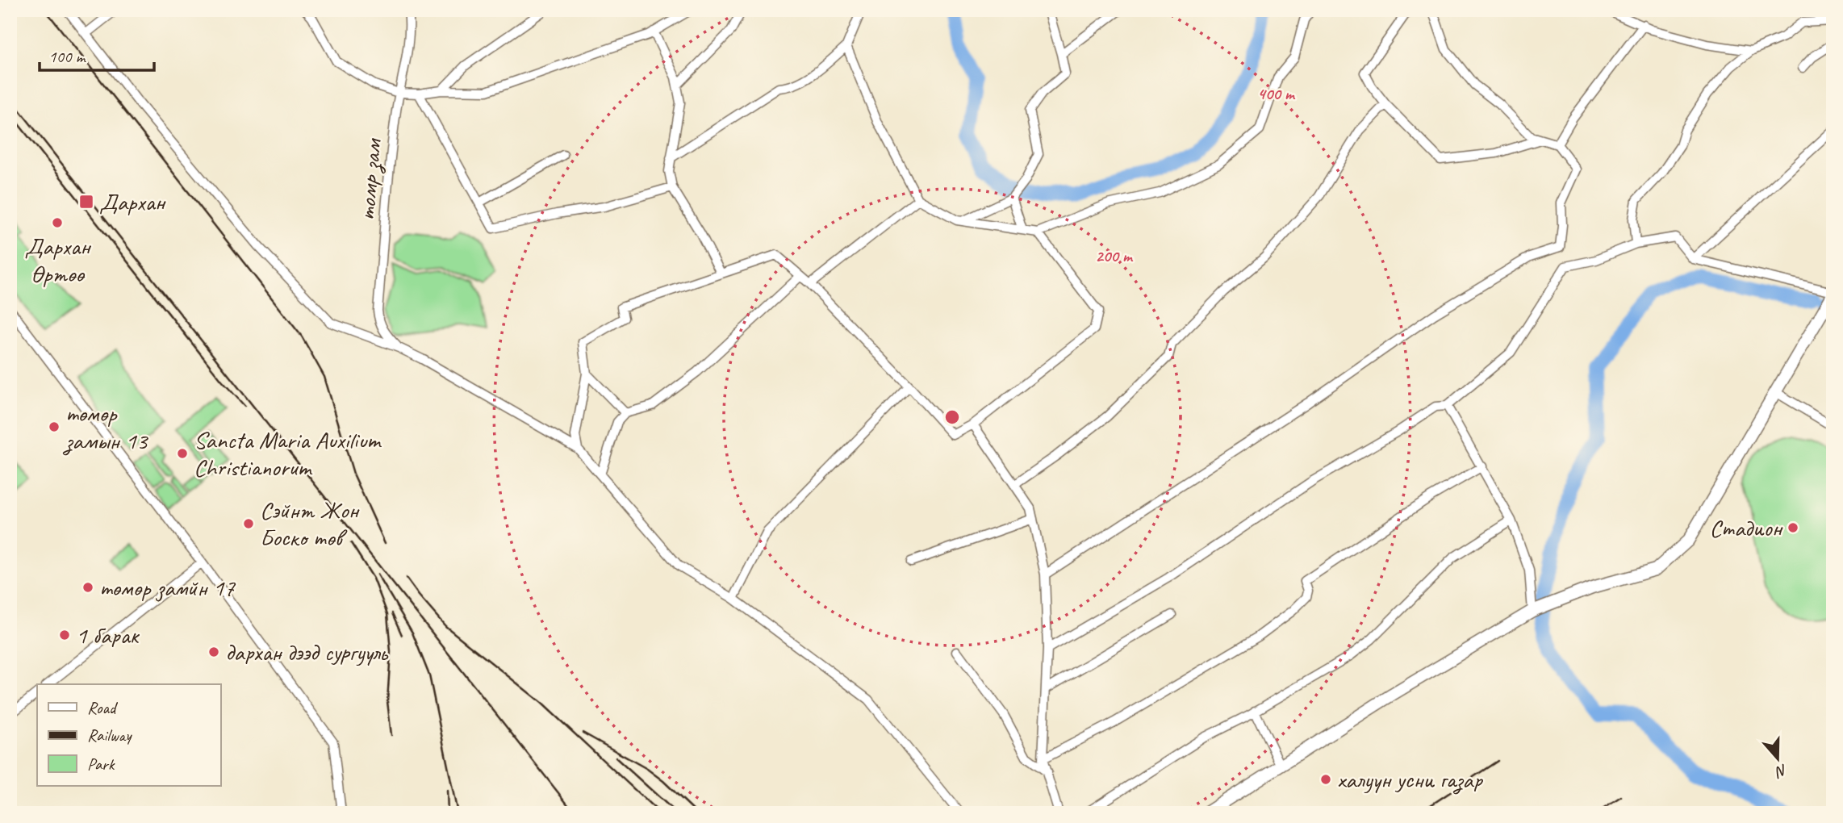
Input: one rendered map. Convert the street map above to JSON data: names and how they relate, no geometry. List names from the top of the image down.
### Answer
{
  "streets": {
    "street": ["томр зам"]
  },
  "places": {
    "transit": ["Дархан"],
    "other": [
      "Дархан Өртөө",
      "төмөр замын 13",
      "Sancta Maria Auxilium Christianorum",
      "Сэйнт Жон Боско төв",
      "Стадион",
      "төмөр замйн 17",
      "1 барак",
      "дархан дээд сургууль",
      "халуун усни газар"
    ]
  },
  "legend": ["Road", "Railway", "Park"],
  "scale_bar": "100 m",
  "north": "bottom",
  "rings": ["400 m", "200 m"]
}
